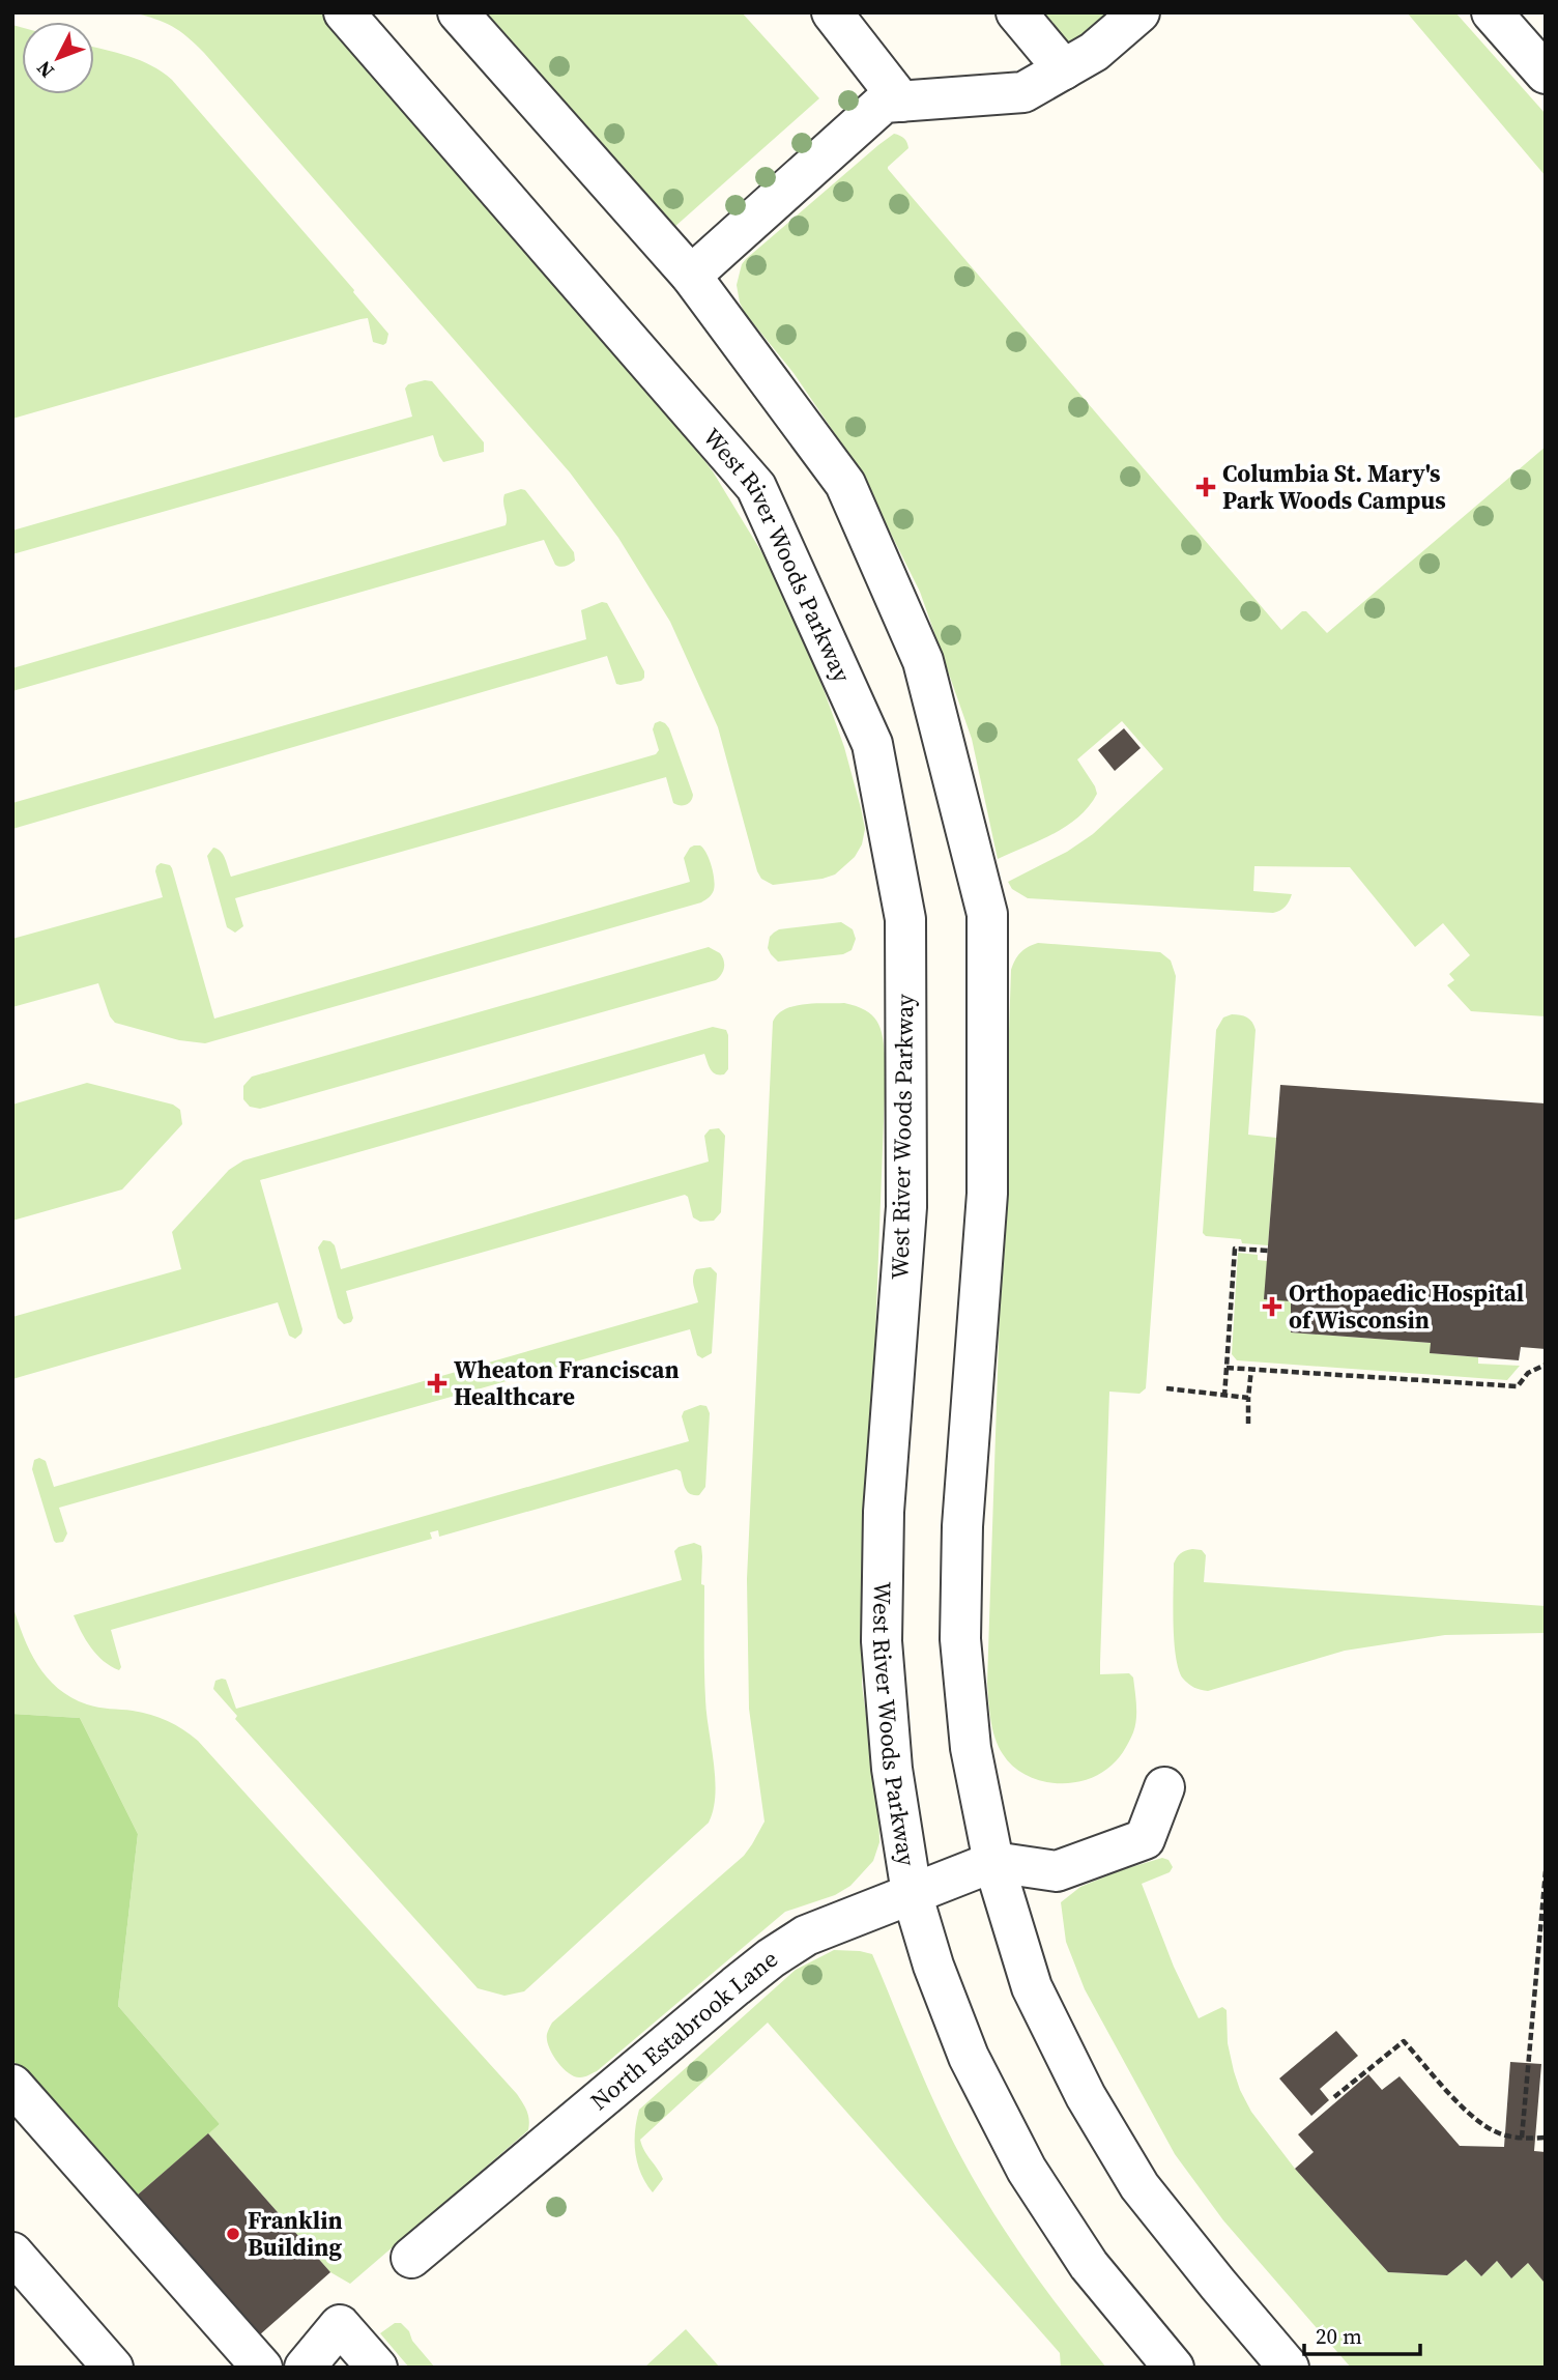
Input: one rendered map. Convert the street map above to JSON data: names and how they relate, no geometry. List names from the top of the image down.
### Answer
{
  "streets": {
    "street": ["West River Woods Parkway", "North Estabrook Lane"]
  },
  "crossings": [
    ["West River Woods Parkway", "North Estabrook Lane"]
  ],
  "places": {
    "health": ["Columbia St. Mary's Park Woods Campus", "Orthopaedic Hospital of Wisconsin", "Wheaton Franciscan Healthcare"],
    "other": ["Franklin Building"]
  },
  "scale_bar": "20 m",
  "north": "bottom left"
}
